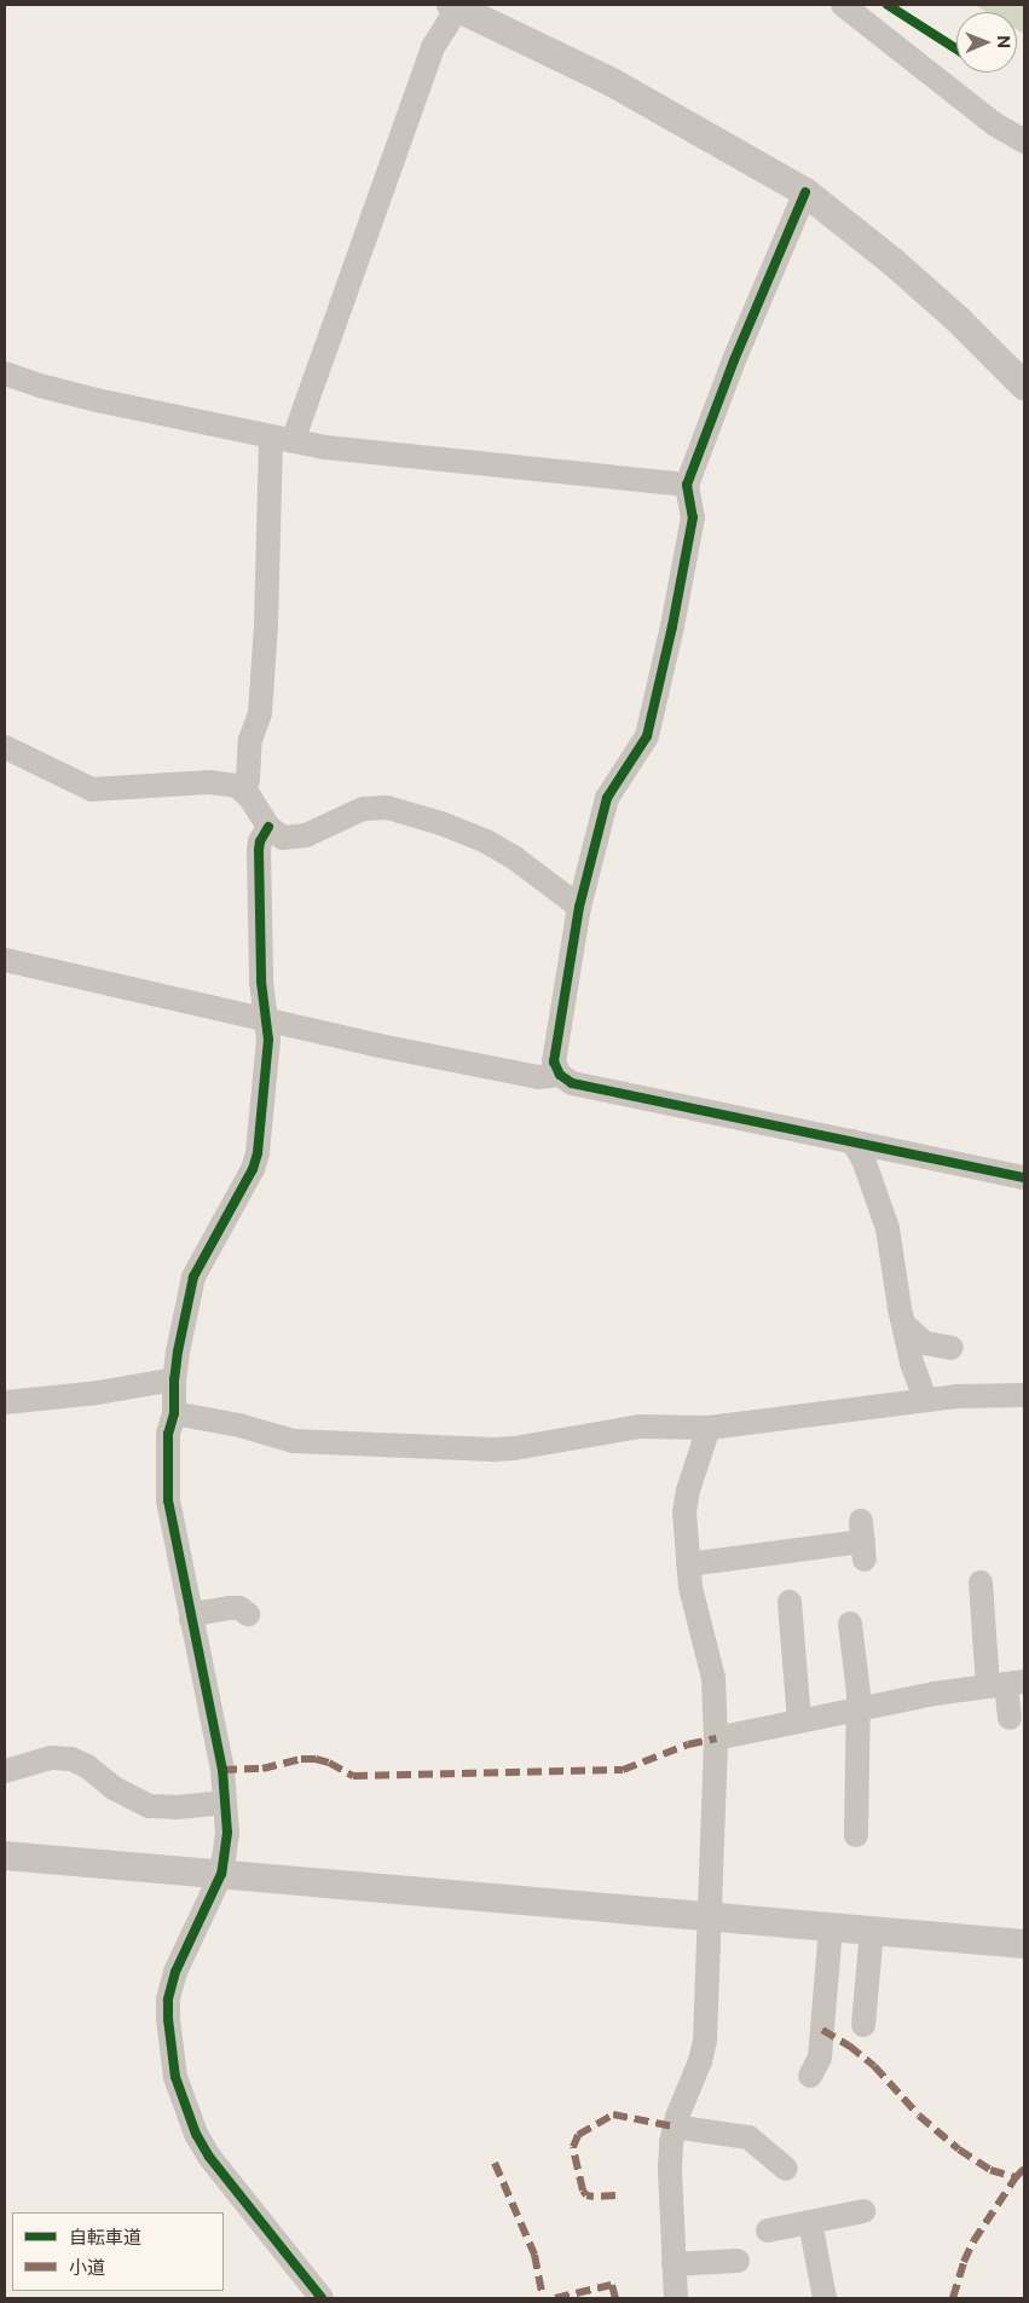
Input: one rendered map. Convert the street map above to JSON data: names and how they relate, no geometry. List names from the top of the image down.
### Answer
{
  "legend": ["自転車道", "小道"],
  "north": "right"
}
